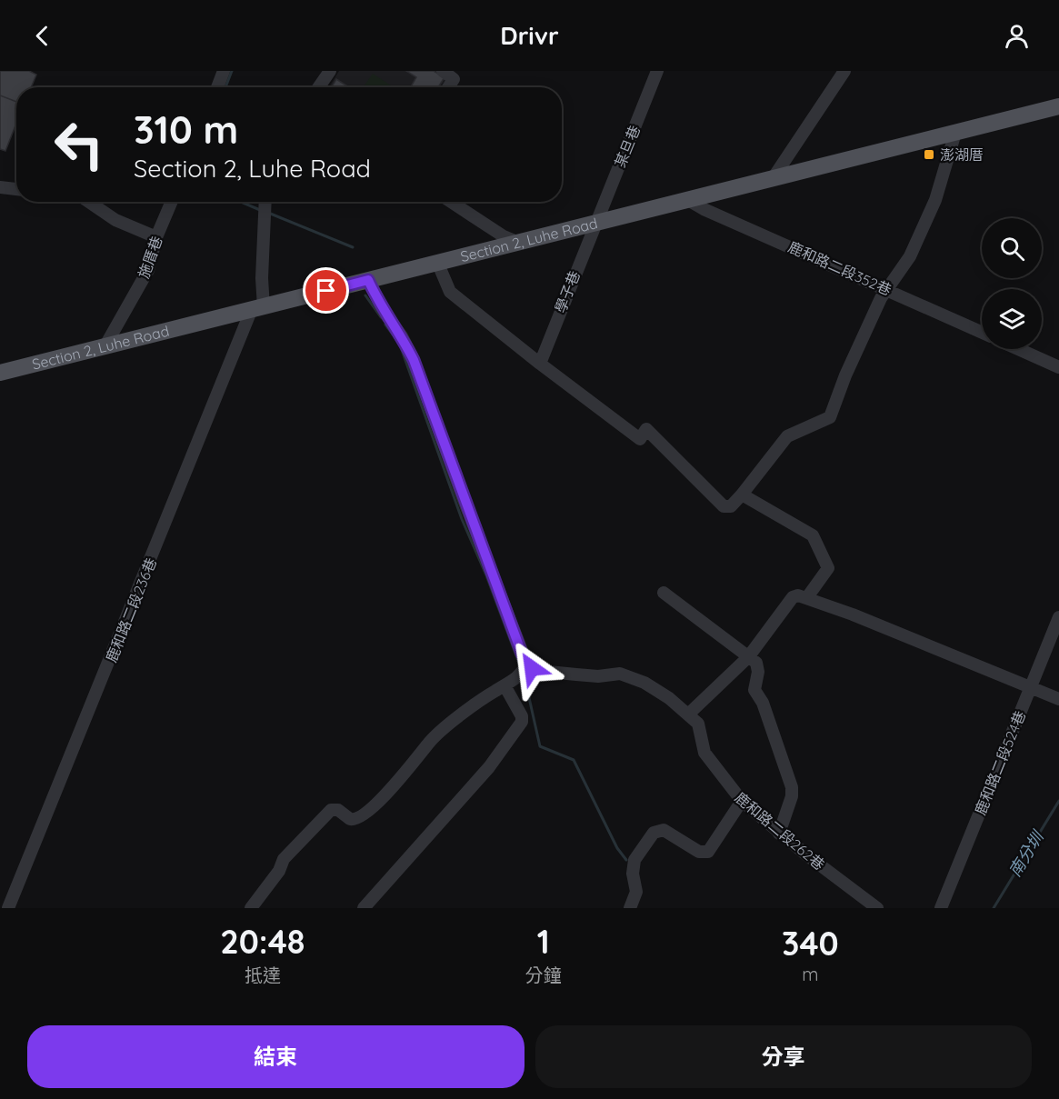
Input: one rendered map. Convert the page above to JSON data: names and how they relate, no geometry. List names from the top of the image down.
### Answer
{
  "streets": {
    "main road": ["Section 2, Luhe Road"],
    "street": [
      "某旦巷",
      "施厝巷",
      "鹿和路二段352巷",
      "學子巷",
      "鹿和路二段236巷",
      "鹿和路二段524巷",
      "鹿和路二段262巷"
    ]
  },
  "crossings": [
    ["某旦巷", "Section 2, Luhe Road"],
    ["某旦巷", "學子巷"],
    ["Section 2, Luhe Road", "施厝巷"],
    ["Section 2, Luhe Road", "鹿和路二段352巷"],
    ["Section 2, Luhe Road", "學子巷"],
    ["Section 2, Luhe Road", "鹿和路二段236巷"]
  ],
  "water": ["南分圳"],
  "places": {
    "transit": ["澎湖厝"]
  },
  "page": {
    "header": "Drivr",
    "turn": ["310 m", "Section 2, Luhe Road"],
    "eta": [
      "20:48",
      "抵達",
      "1",
      "分鐘",
      "340",
      "m"
    ],
    "buttons": ["結束", "分享"]
  }
}
